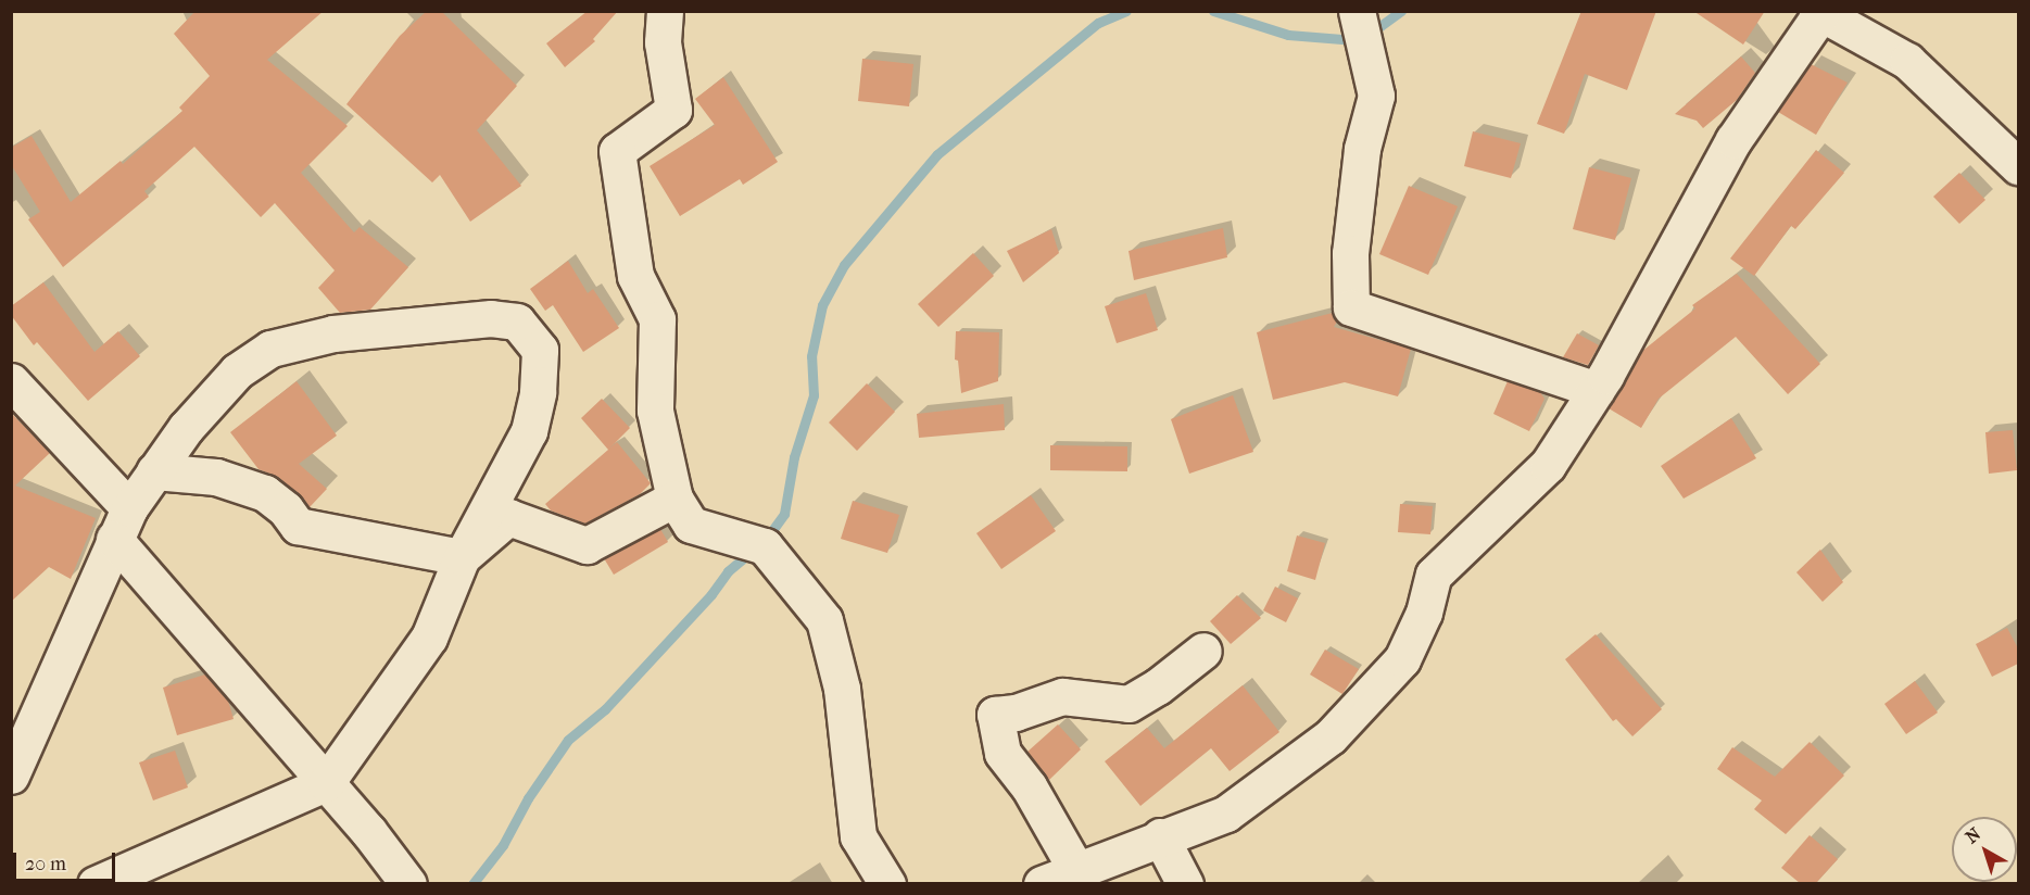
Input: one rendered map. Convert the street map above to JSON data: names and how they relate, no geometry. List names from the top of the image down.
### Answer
{
  "scale_bar": "20 m",
  "north": "top left"
}
